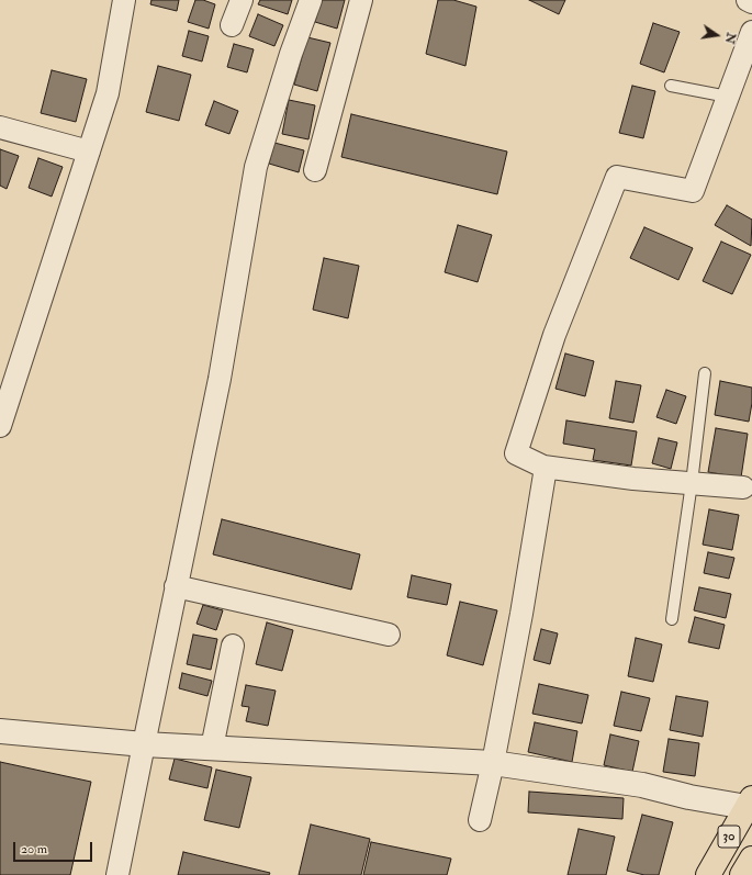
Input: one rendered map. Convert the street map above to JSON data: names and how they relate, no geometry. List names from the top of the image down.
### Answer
{
  "streets": {
    "main road": ["30"]
  },
  "scale_bar": "20 m",
  "north": "right"
}
